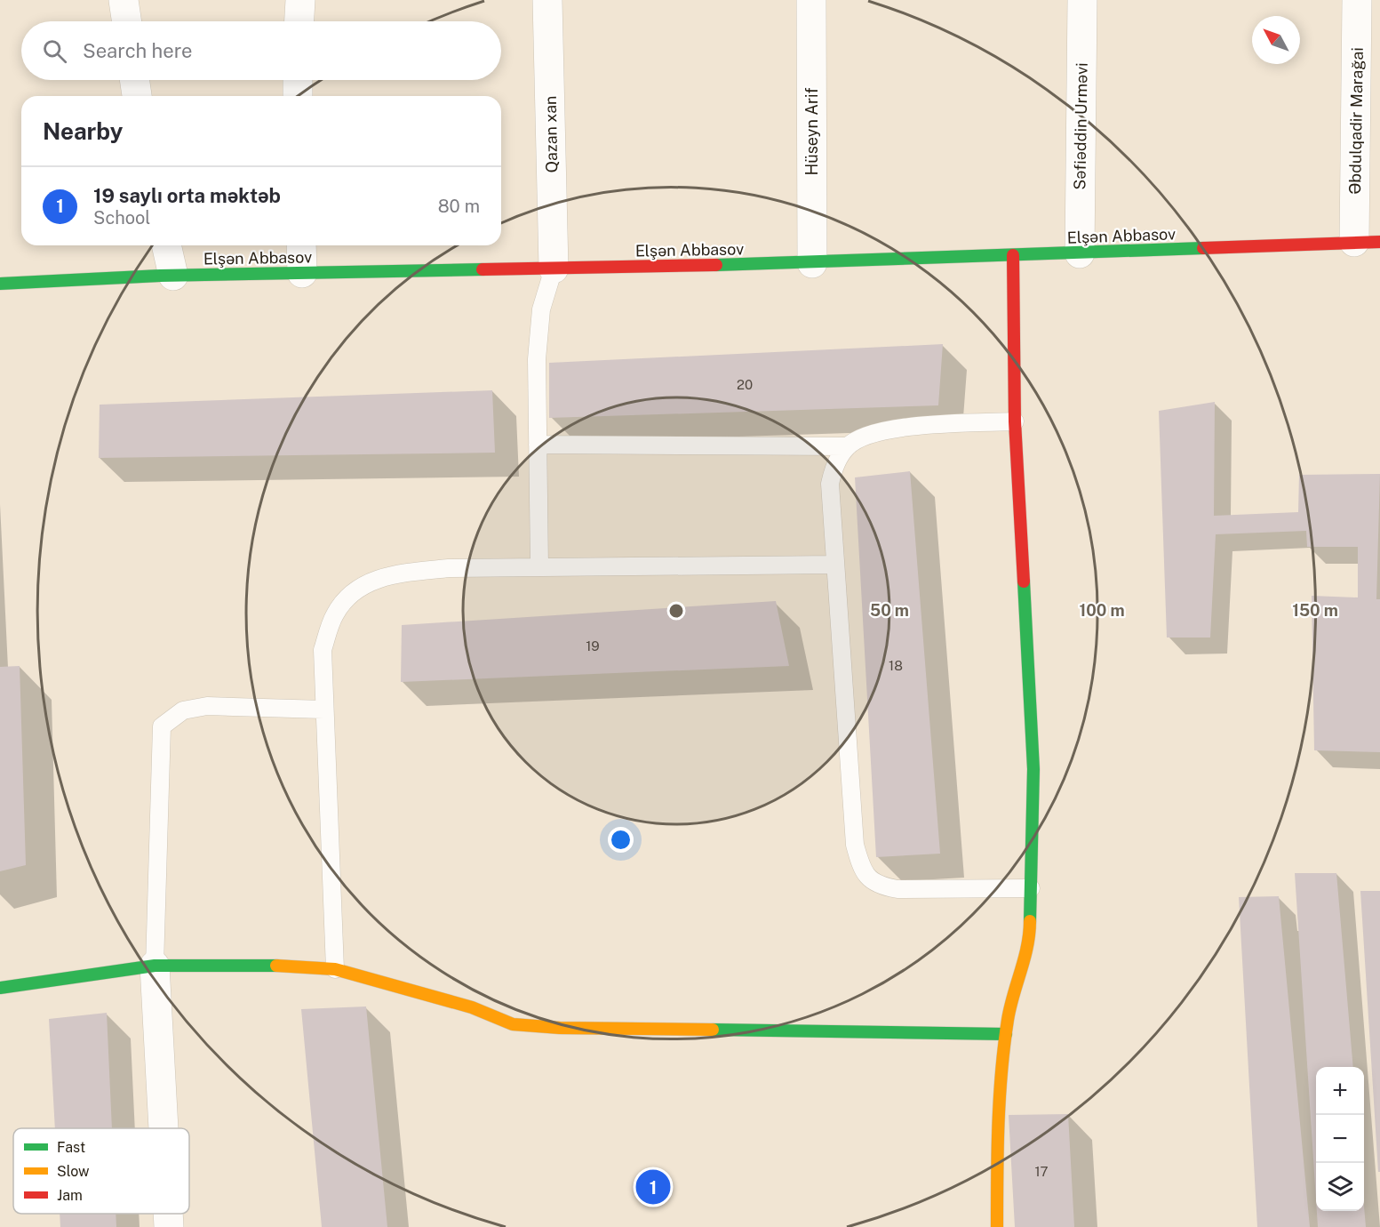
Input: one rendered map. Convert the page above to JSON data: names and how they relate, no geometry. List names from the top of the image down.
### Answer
{
  "streets": {
    "street": [
      "Əbdulqadir Marağai",
      "Səfiəddin Urməvi",
      "Hüseyn Arif",
      "Qazan xan",
      "Elşən Abbasov"
    ]
  },
  "crossings": [
    ["Əbdulqadir Marağai", "Elşən Abbasov"],
    ["Səfiəddin Urməvi", "Elşən Abbasov"],
    ["Hüseyn Arif", "Elşən Abbasov"],
    ["Qazan xan", "Elşən Abbasov"]
  ],
  "house_numbers": [
    "20",
    "19",
    "18",
    "17"
  ],
  "legend": ["Fast", "Slow", "Jam"],
  "north": "top left",
  "page": {
    "search": "Search here",
    "heading": "Nearby",
    "list": [
      {
        "mark": "1",
        "name": "19 saylı orta məktəb",
        "note": "School",
        "value": "80 m"
      }
    ],
    "map_buttons": ["+", "−"],
    "pins": "1"
  },
  "rings": ["50 m", "100 m", "150 m"]
}
